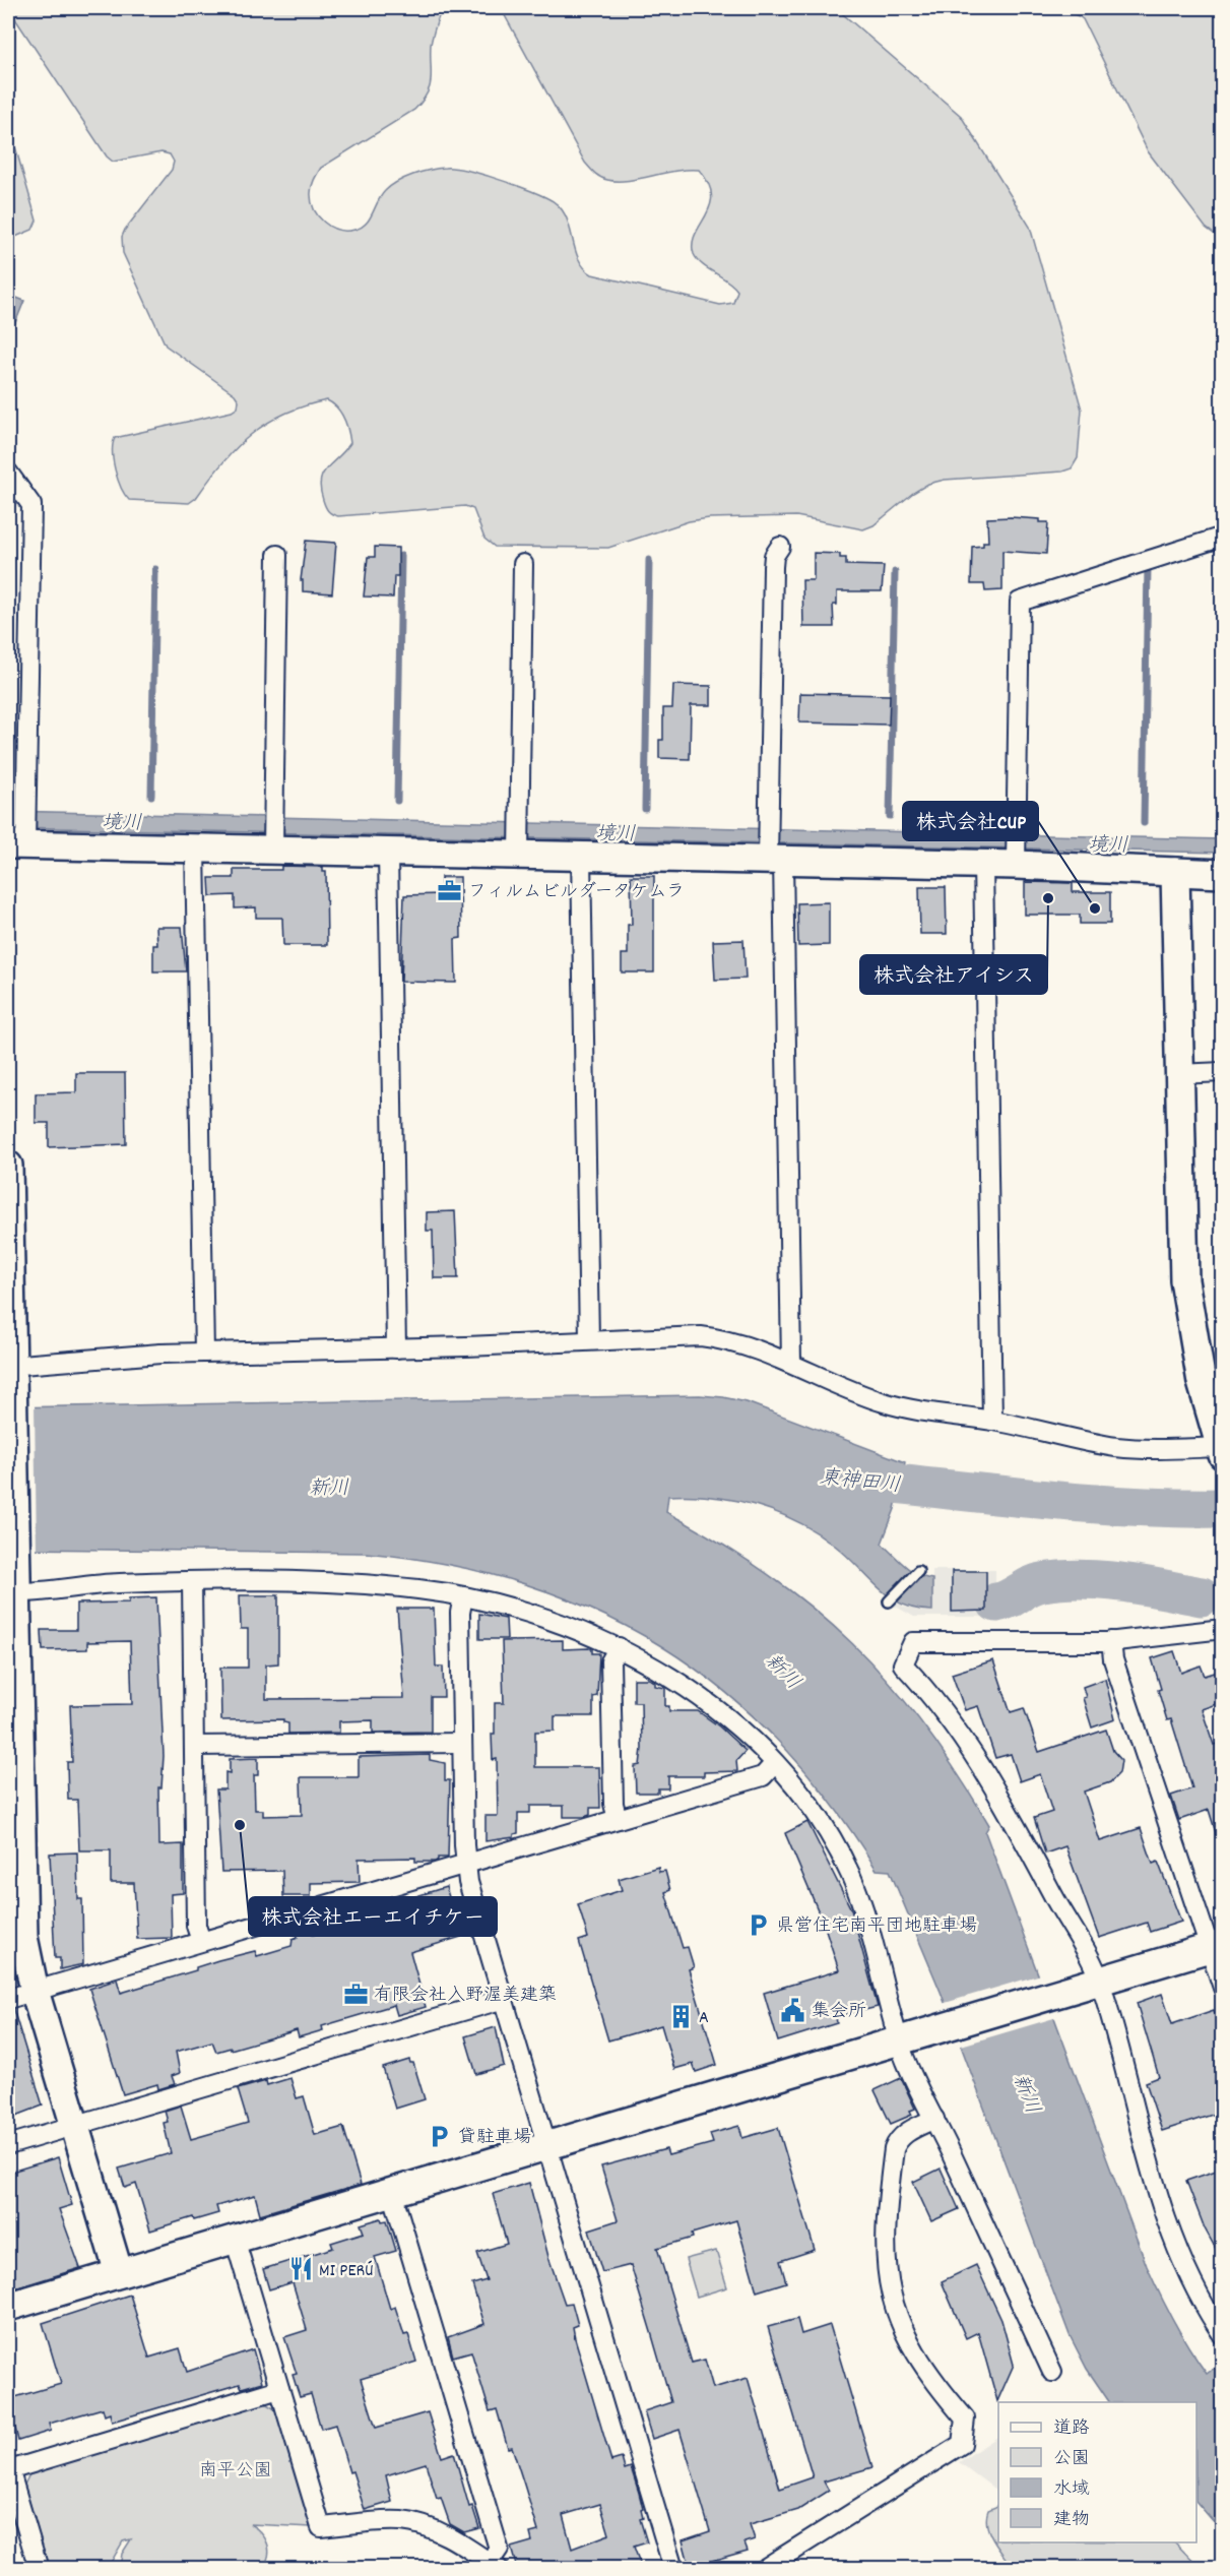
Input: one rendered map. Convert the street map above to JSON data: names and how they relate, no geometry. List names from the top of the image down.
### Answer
{
  "water": ["境川", "東神田川", "新川"],
  "parks": ["南平公園"],
  "places": {
    "office": ["フィルムビルダータケムラ", "有限会社入野渥美建築"],
    "other": ["株式会社アイシス", "株式会社CUP", "株式会社エーエイチケー"],
    "parking": ["県営住宅南平団地駐車場", "貸駐車場"],
    "public building": ["集会所"],
    "building": ["A"],
    "restaurant": ["MI PERÚ"]
  },
  "legend": [
    "道路",
    "公園",
    "水域",
    "建物"
  ]
}
